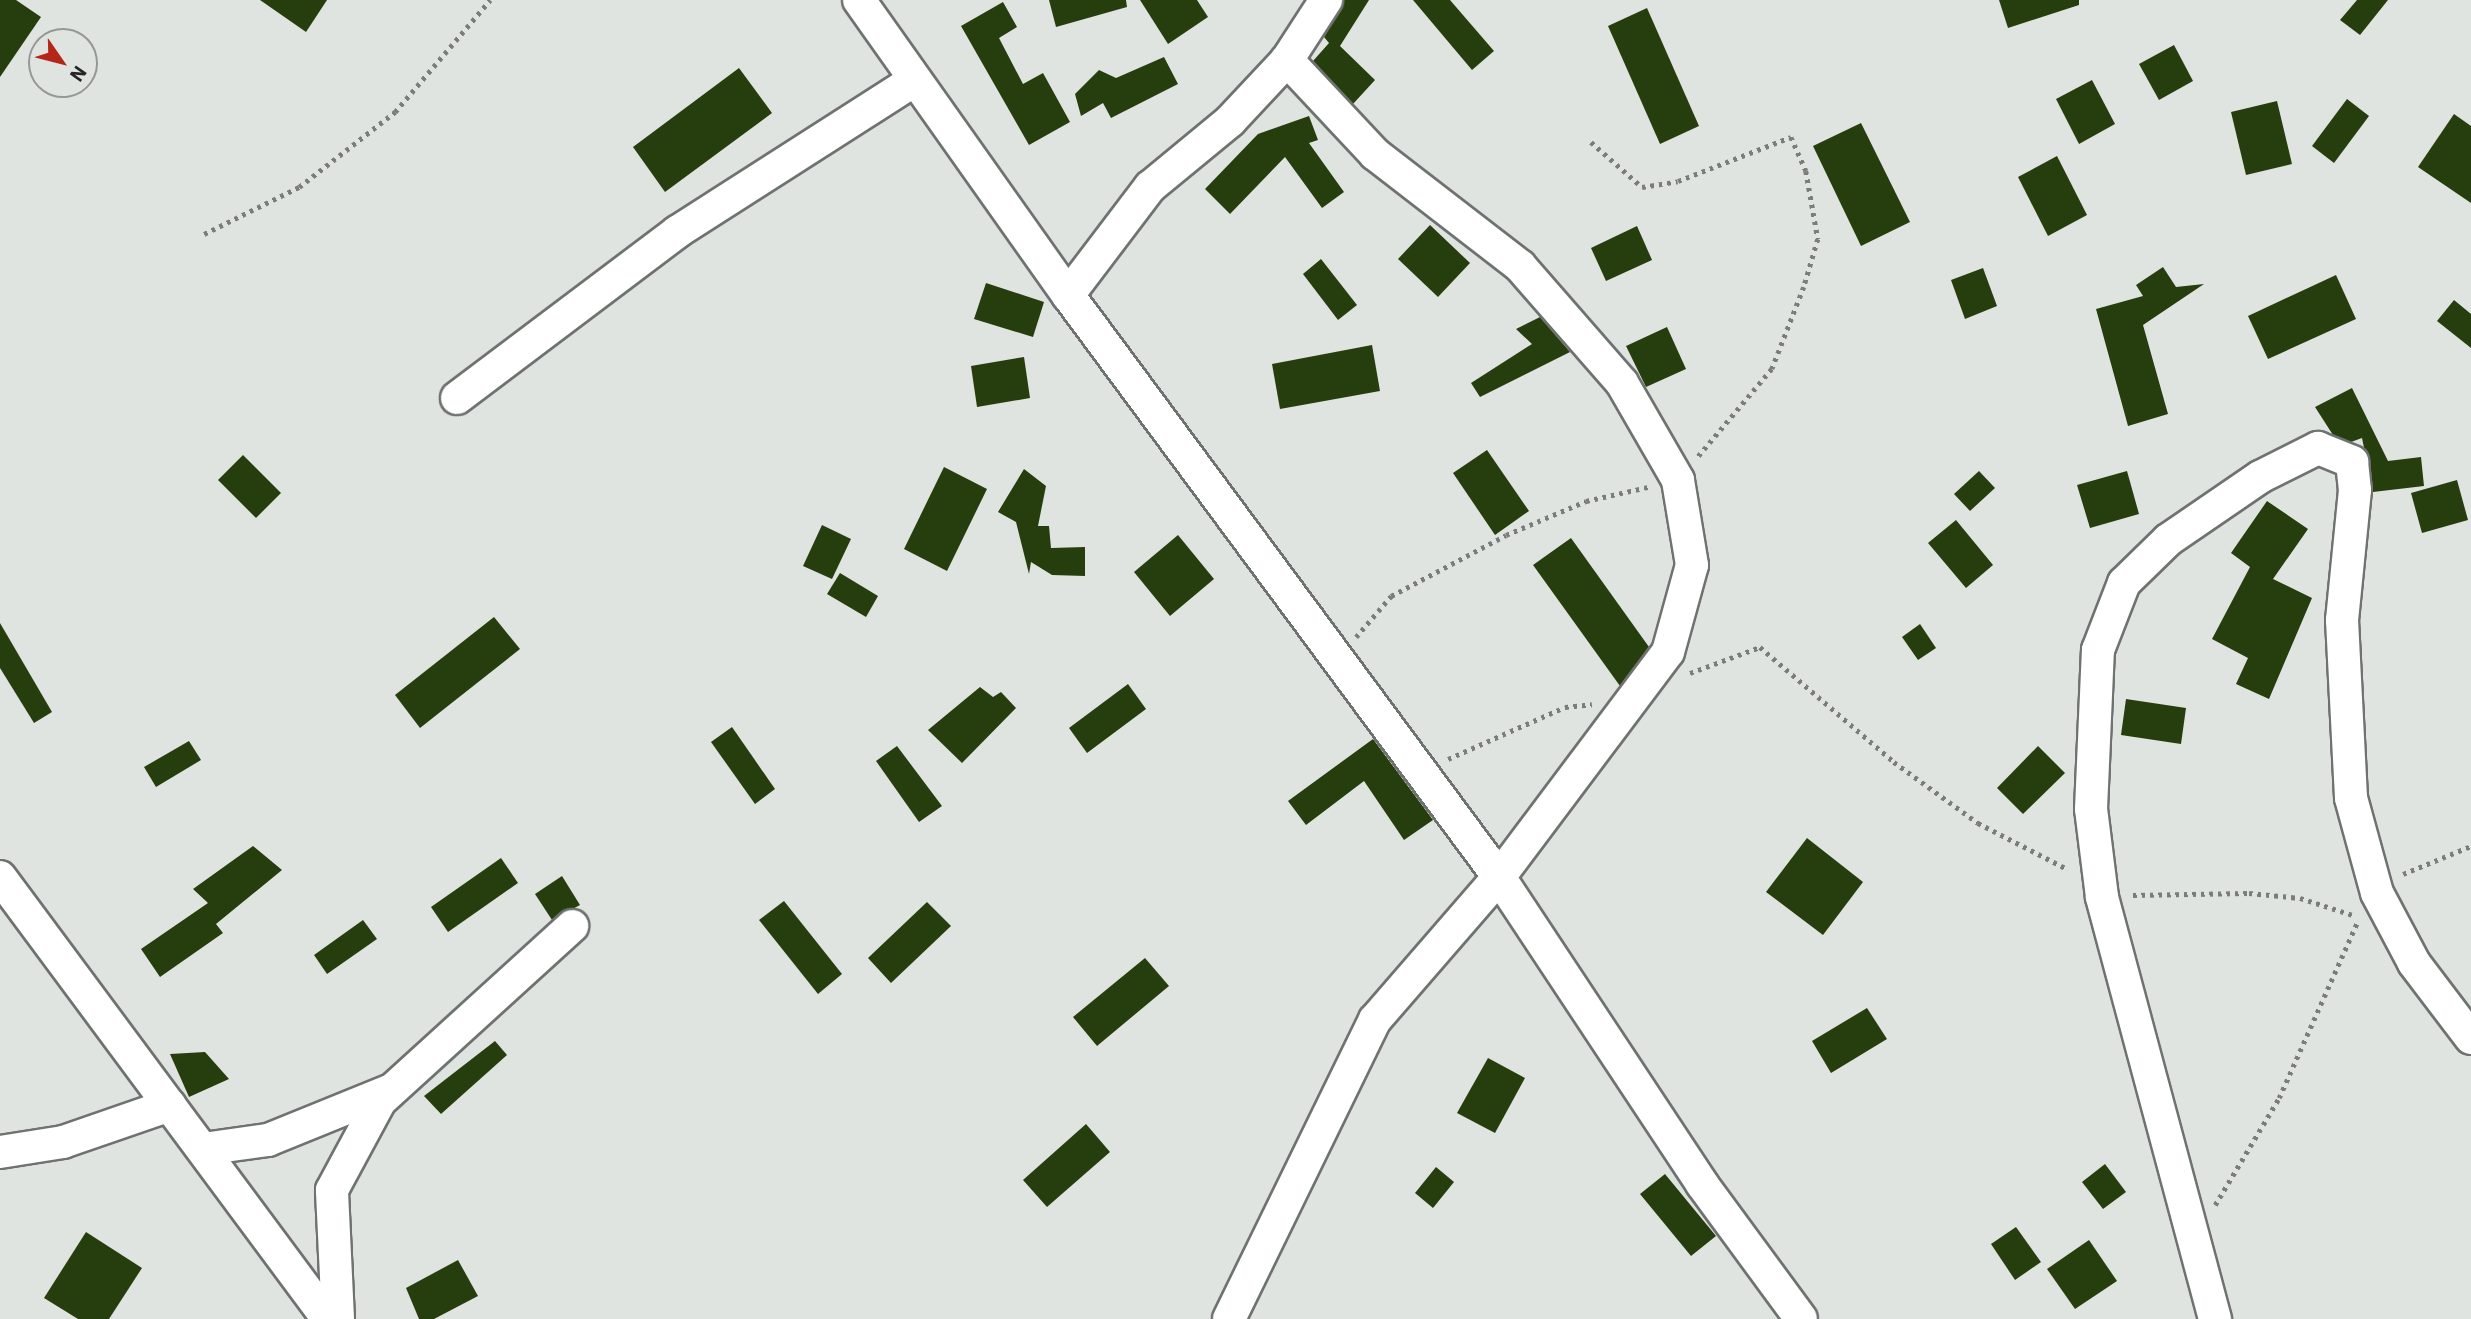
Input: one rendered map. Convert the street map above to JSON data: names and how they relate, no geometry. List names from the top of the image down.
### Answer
{
  "north": "bottom right"
}
